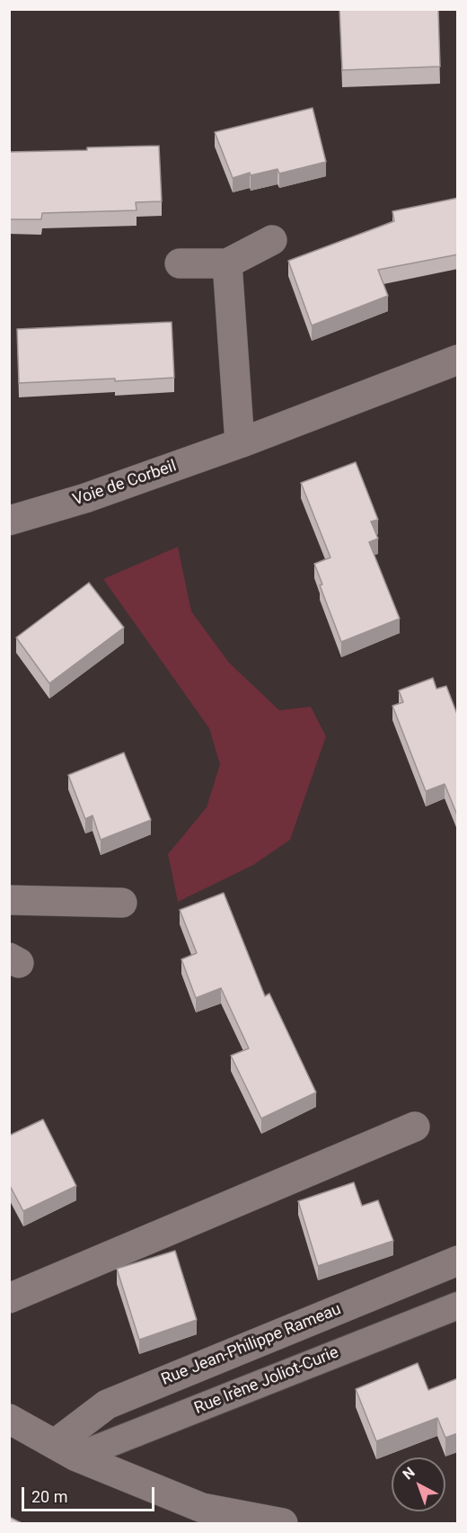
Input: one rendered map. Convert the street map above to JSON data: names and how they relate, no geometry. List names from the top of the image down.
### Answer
{
  "streets": {
    "street": ["Voie de Corbeil", "Rue Jean-Philippe Rameau"],
    "lane": ["Rue Irène Joliot-Curie"]
  },
  "crossings": [
    ["Rue Jean-Philippe Rameau", "Rue Irène Joliot-Curie"]
  ],
  "scale_bar": "20 m",
  "north": "top left"
}
